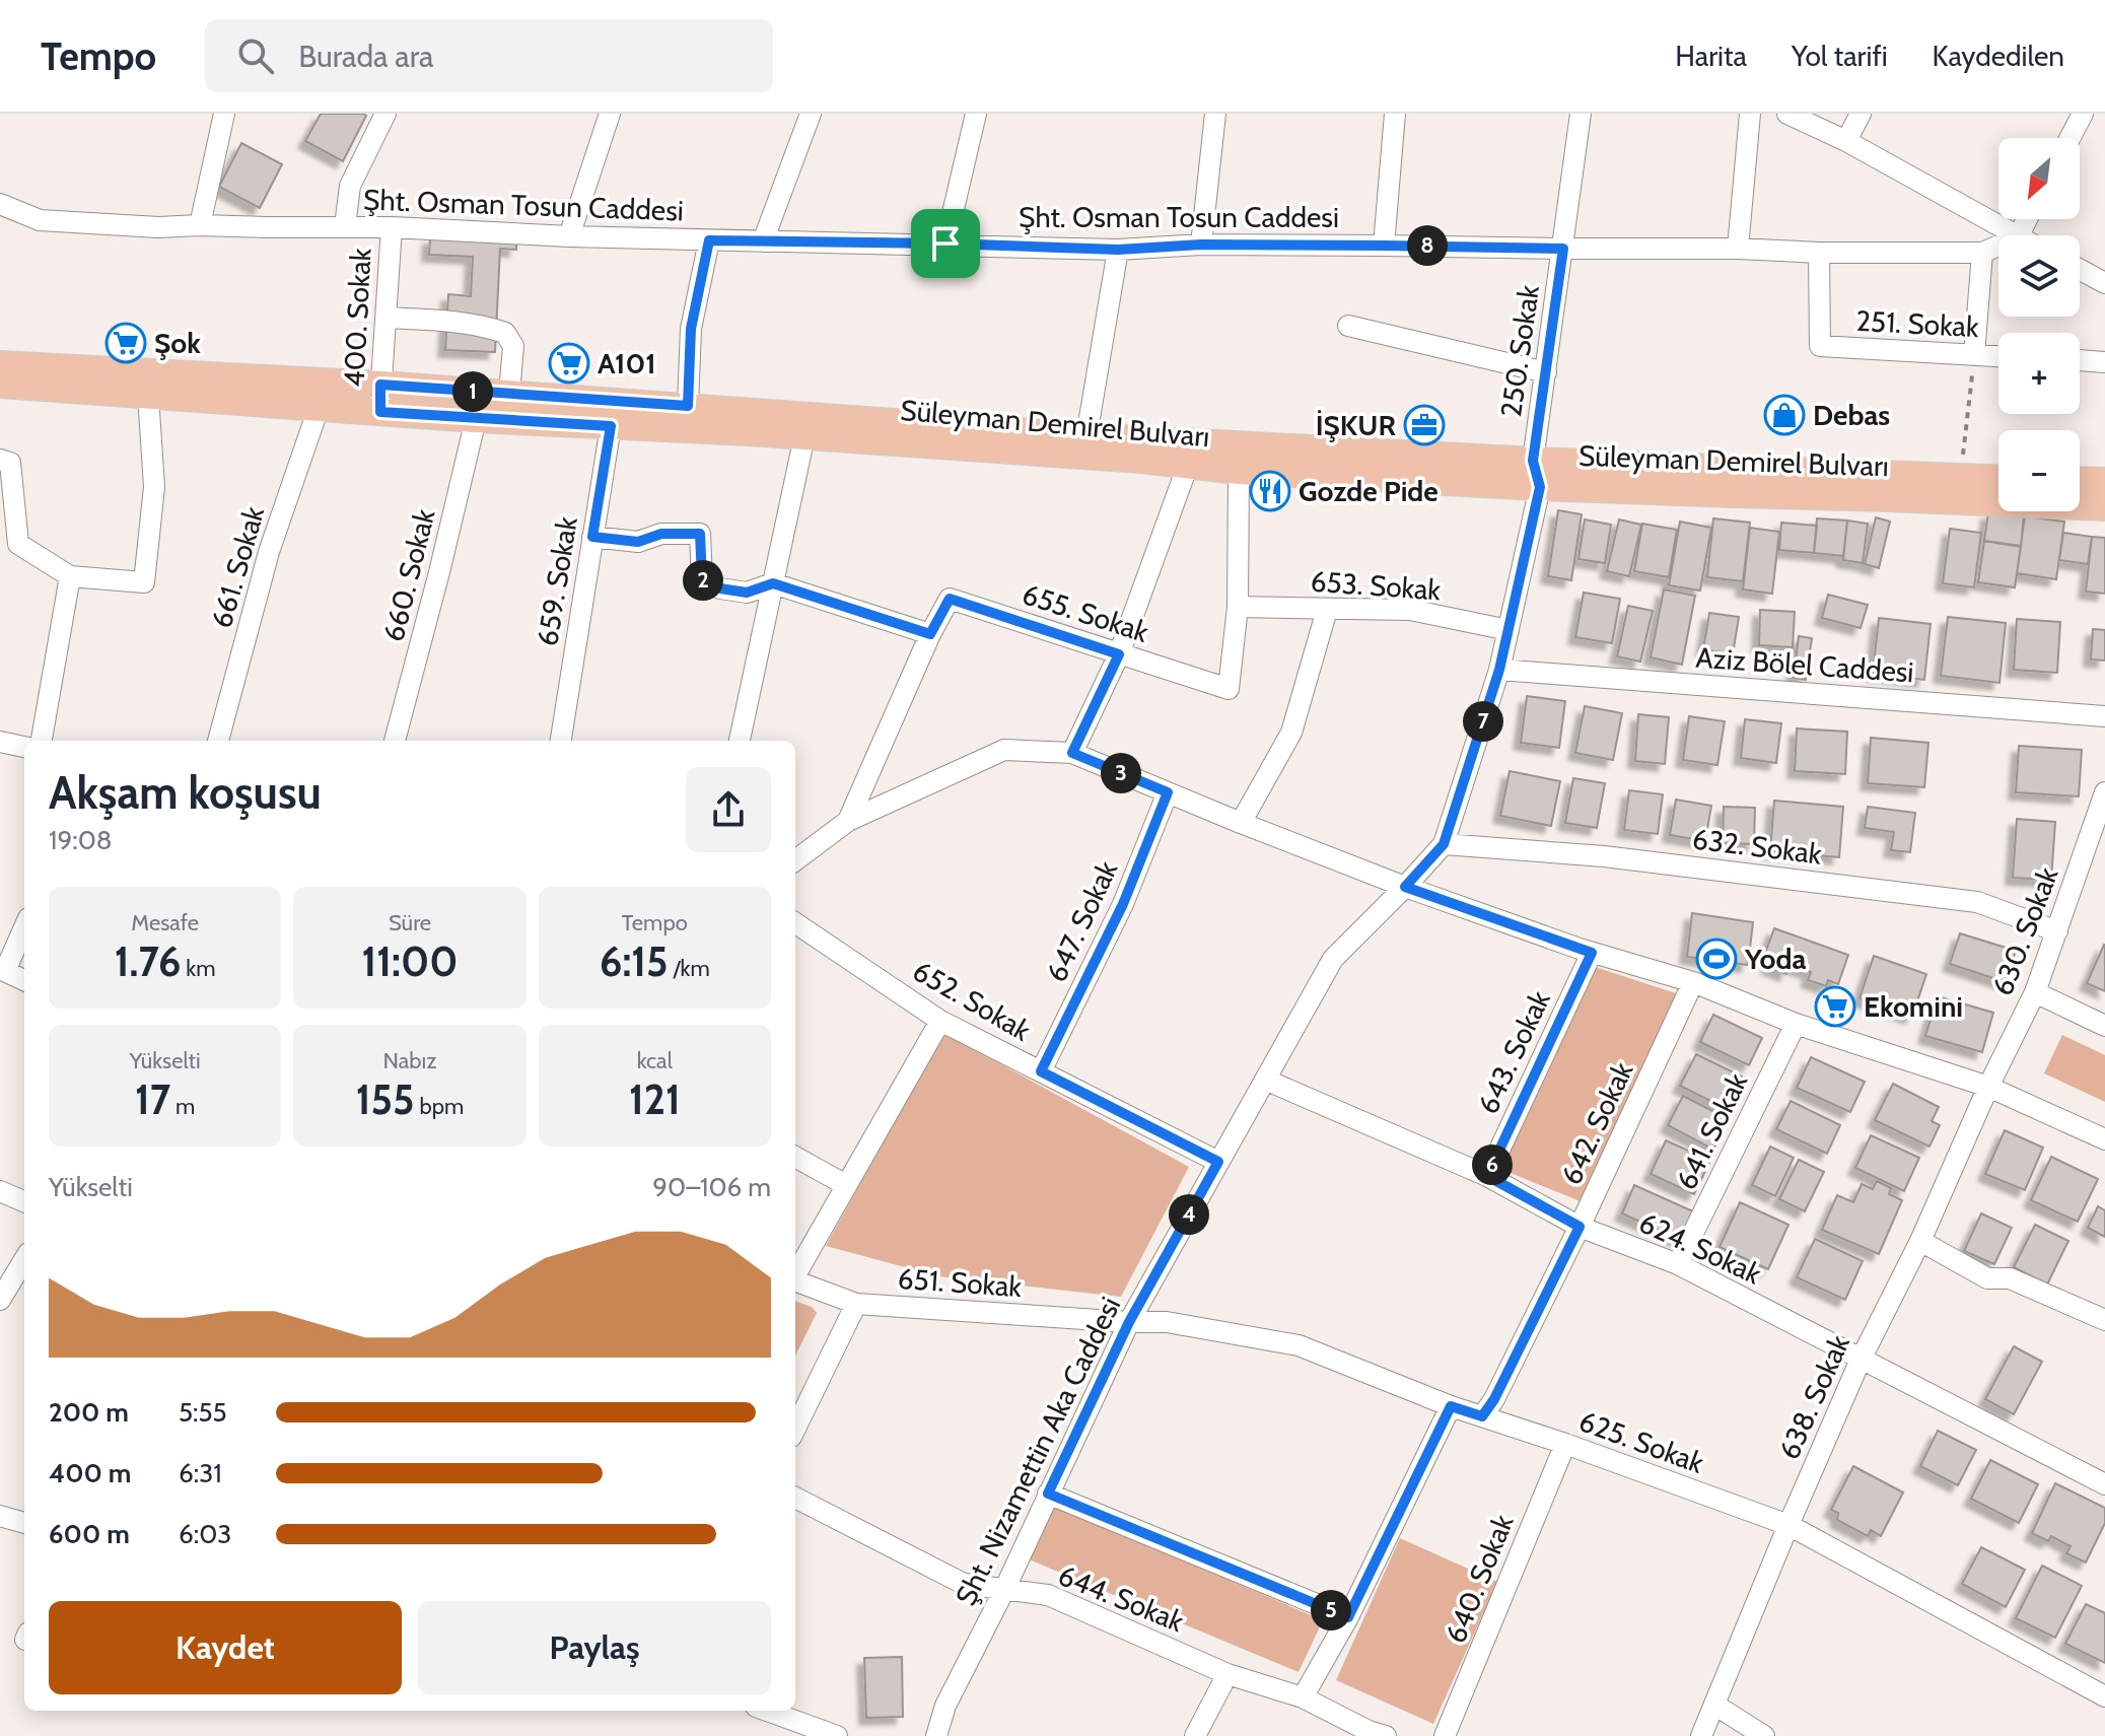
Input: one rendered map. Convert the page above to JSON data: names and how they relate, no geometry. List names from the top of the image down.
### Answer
{
  "streets": {
    "main road": ["Süleyman Demirel Bulvarı"],
    "street": [
      "Şht. Osman Tosun Caddesi",
      "400. Sokak",
      "251. Sokak",
      "250. Sokak",
      "661. Sokak",
      "660. Sokak",
      "659. Sokak",
      "653. Sokak",
      "655. Sokak",
      "Aziz Bölel Caddesi",
      "632. Sokak",
      "647. Sokak",
      "630. Sokak",
      "652. Sokak",
      "643. Sokak",
      "642. Sokak",
      "641. Sokak",
      "624. Sokak",
      "651. Sokak",
      "638. Sokak",
      "625. Sokak",
      "Şht. Nizamettin Aka Caddesi",
      "640. Sokak",
      "644. Sokak"
    ]
  },
  "crossings": [
    ["Şht. Osman Tosun Caddesi", "400. Sokak"],
    ["Şht. Osman Tosun Caddesi", "251. Sokak"],
    ["Şht. Osman Tosun Caddesi", "250. Sokak"],
    ["400. Sokak", "Süleyman Demirel Bulvarı"],
    ["250. Sokak", "Süleyman Demirel Bulvarı"],
    ["250. Sokak", "Şht. Nizamettin Aka Caddesi"],
    ["Süleyman Demirel Bulvarı", "661. Sokak"],
    ["Süleyman Demirel Bulvarı", "660. Sokak"],
    ["Süleyman Demirel Bulvarı", "659. Sokak"],
    ["Süleyman Demirel Bulvarı", "655. Sokak"],
    ["Süleyman Demirel Bulvarı", "Şht. Nizamettin Aka Caddesi"],
    ["653. Sokak", "655. Sokak"],
    ["653. Sokak", "Şht. Nizamettin Aka Caddesi"],
    ["Aziz Bölel Caddesi", "Şht. Nizamettin Aka Caddesi"],
    ["632. Sokak", "630. Sokak"],
    ["632. Sokak", "Şht. Nizamettin Aka Caddesi"],
    ["647. Sokak", "652. Sokak"],
    ["630. Sokak", "638. Sokak"],
    ["652. Sokak", "Şht. Nizamettin Aka Caddesi"],
    ["643. Sokak", "624. Sokak"],
    ["642. Sokak", "624. Sokak"],
    ["642. Sokak", "625. Sokak"],
    ["641. Sokak", "624. Sokak"],
    ["624. Sokak", "638. Sokak"],
    ["624. Sokak", "Şht. Nizamettin Aka Caddesi"],
    ["651. Sokak", "625. Sokak"],
    ["651. Sokak", "Şht. Nizamettin Aka Caddesi"],
    ["638. Sokak", "625. Sokak"],
    ["625. Sokak", "Şht. Nizamettin Aka Caddesi"],
    ["625. Sokak", "640. Sokak"],
    ["Şht. Nizamettin Aka Caddesi", "644. Sokak"]
  ],
  "places": {
    "supermarket": ["Şok", "A101", "Ekomini"],
    "shop": ["Debas"],
    "office": ["İŞKUR"],
    "restaurant": ["Gozde Pide"],
    "sports": ["Yoda"]
  },
  "north": "bottom left",
  "page": {
    "header": "Tempo",
    "search": "Burada ara",
    "nav": ["Harita", "Yol tarifi", "Kaydedilen"],
    "map_buttons": ["+", "−"],
    "pins": [
      "8",
      "1",
      "2",
      "7",
      "3",
      "6",
      "4",
      "5"
    ],
    "heading": ["Akşam koşusu", "19:08"],
    "stats": [
      ["Mesafe", "1.76 km"],
      ["Süre", "11:00"],
      ["Tempo", "6:15 /km"],
      ["Yükselti", "17 m"],
      ["Nabız", "155 bpm"],
      ["kcal", "121"]
    ],
    "chart": ["Yükselti", "90–106 m"],
    "list": [
      {
        "name": "200 m",
        "note": "5:55"
      },
      {
        "name": "400 m",
        "note": "6:31"
      },
      {
        "name": "600 m",
        "note": "6:03"
      }
    ],
    "buttons": ["Kaydet", "Paylaş"]
  }
}
